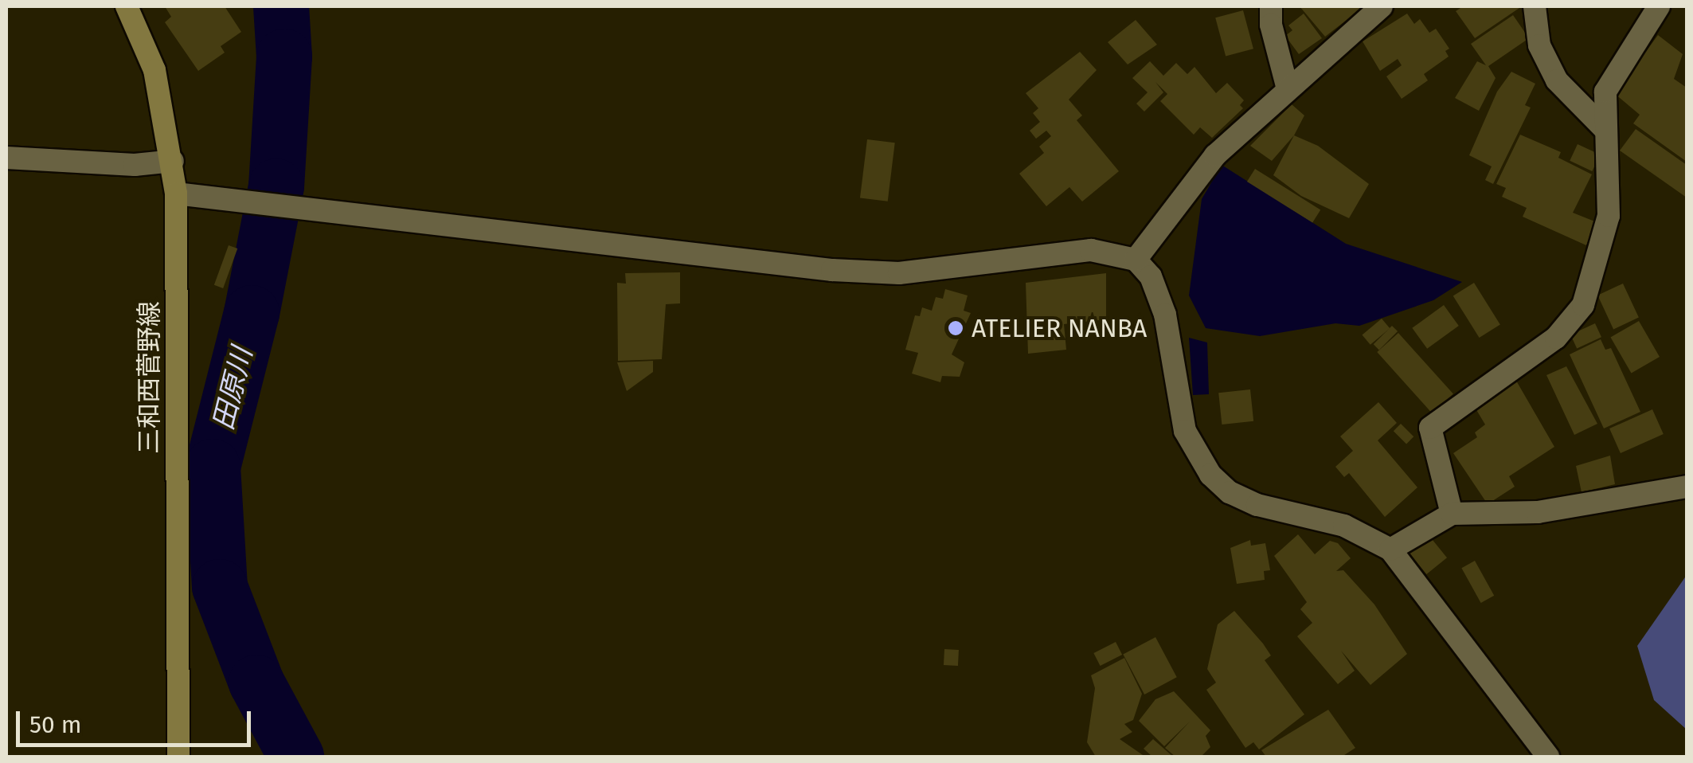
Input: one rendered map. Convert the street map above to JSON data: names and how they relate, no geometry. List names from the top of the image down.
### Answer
{
  "streets": {
    "main road": ["三和西菅野線"]
  },
  "water": ["田原川"],
  "places": ["ATELIER NANBA"],
  "scale_bar": "50 m"
}
